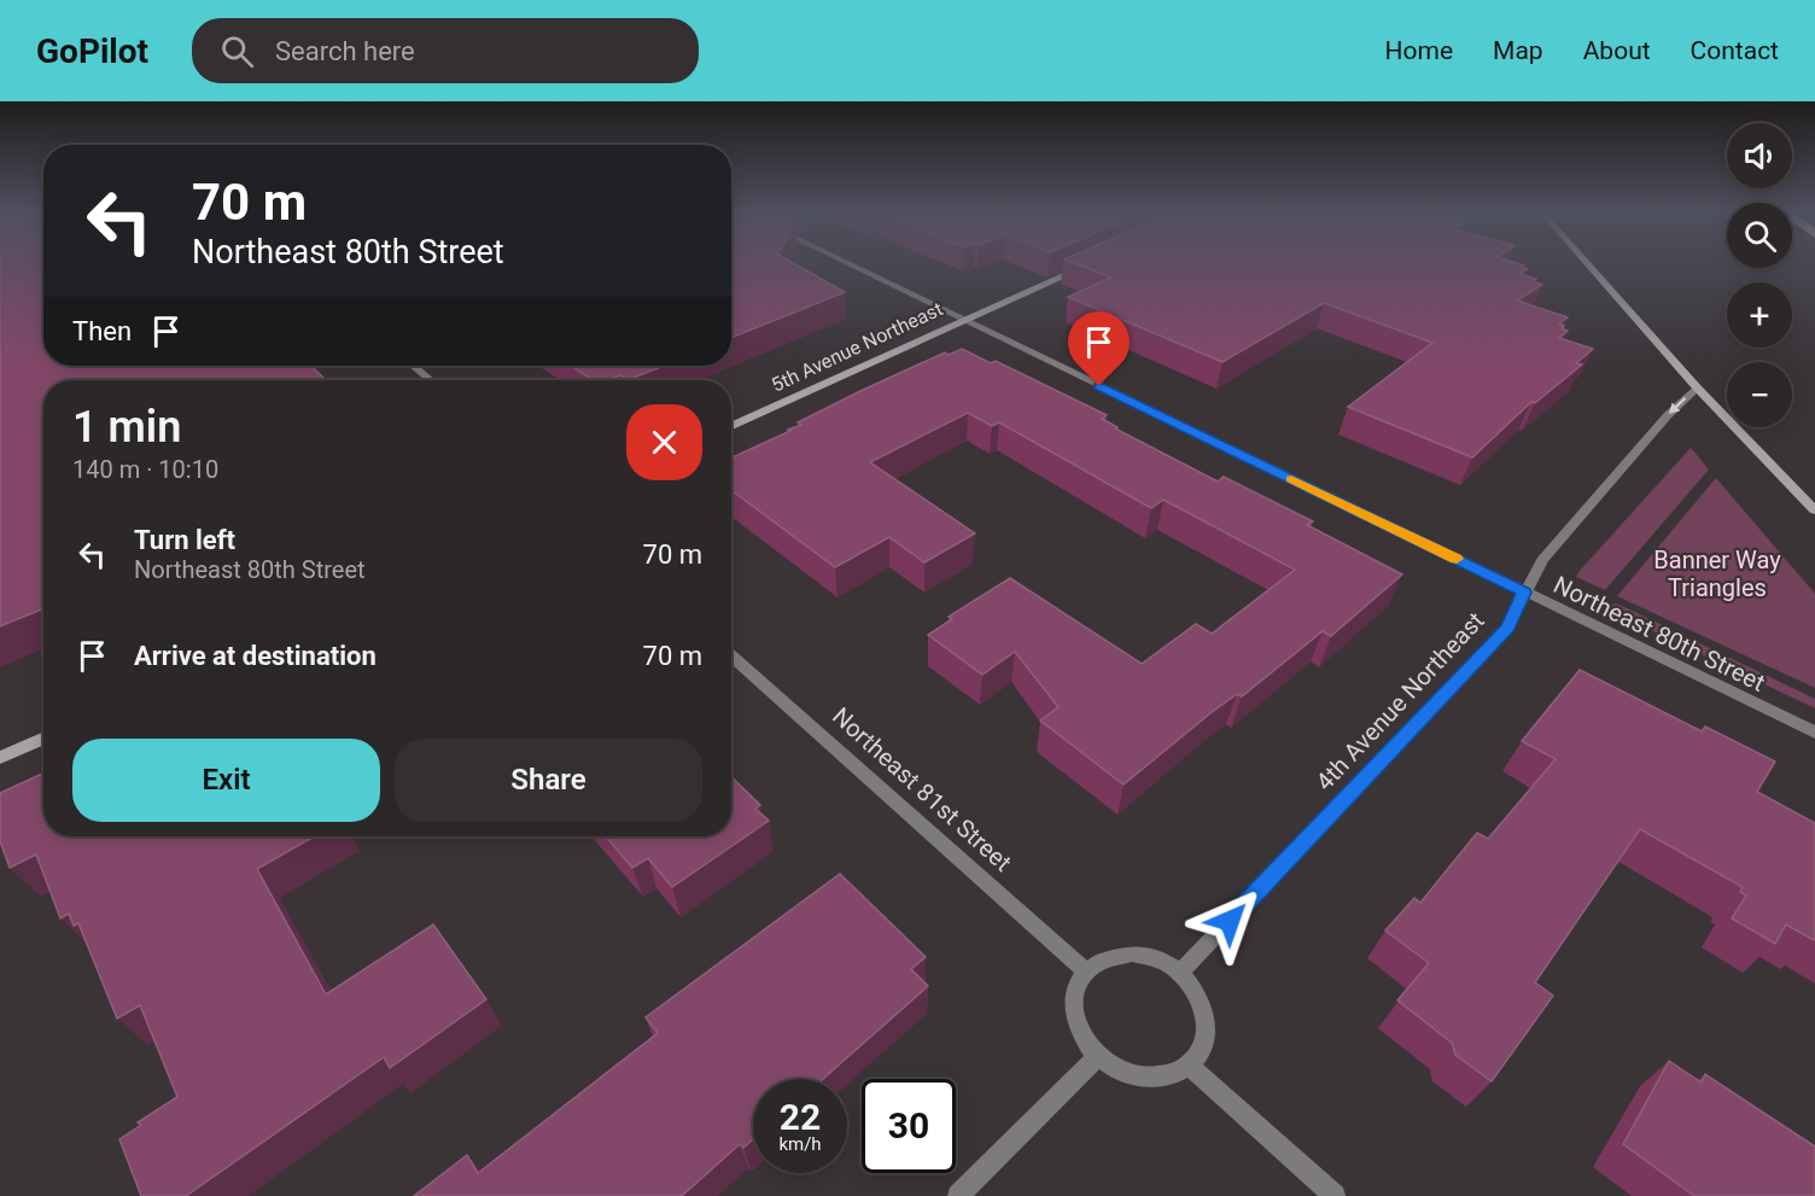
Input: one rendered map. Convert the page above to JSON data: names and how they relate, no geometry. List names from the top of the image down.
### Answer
{
  "streets": {
    "main road": ["5th Avenue Northeast"],
    "street": ["Northeast 80th Street", "4th Avenue Northeast", "Northeast 81st Street"]
  },
  "crossings": [
    ["5th Avenue Northeast", "Northeast 80th Street"],
    ["Northeast 80th Street", "4th Avenue Northeast"],
    ["4th Avenue Northeast", "Northeast 81st Street"]
  ],
  "parks": ["Banner Way Triangles"],
  "page": {
    "header": "GoPilot",
    "search": "Search here",
    "nav": [
      "Home",
      "Map",
      "About",
      "Contact"
    ],
    "map_buttons": ["+", "−"],
    "turn": ["70 m", "Northeast 80th Street"],
    "then": "Then",
    "heading": ["1 min", "140 m · 10:10"],
    "list": [
      {
        "name": "Turn left",
        "note": "Northeast 80th Street",
        "value": "70 m"
      },
      {
        "name": "Arrive at destination",
        "value": "70 m"
      }
    ],
    "buttons": ["Exit", "Share"],
    "speed": "22 km/h",
    "limit": "30"
  }
}
